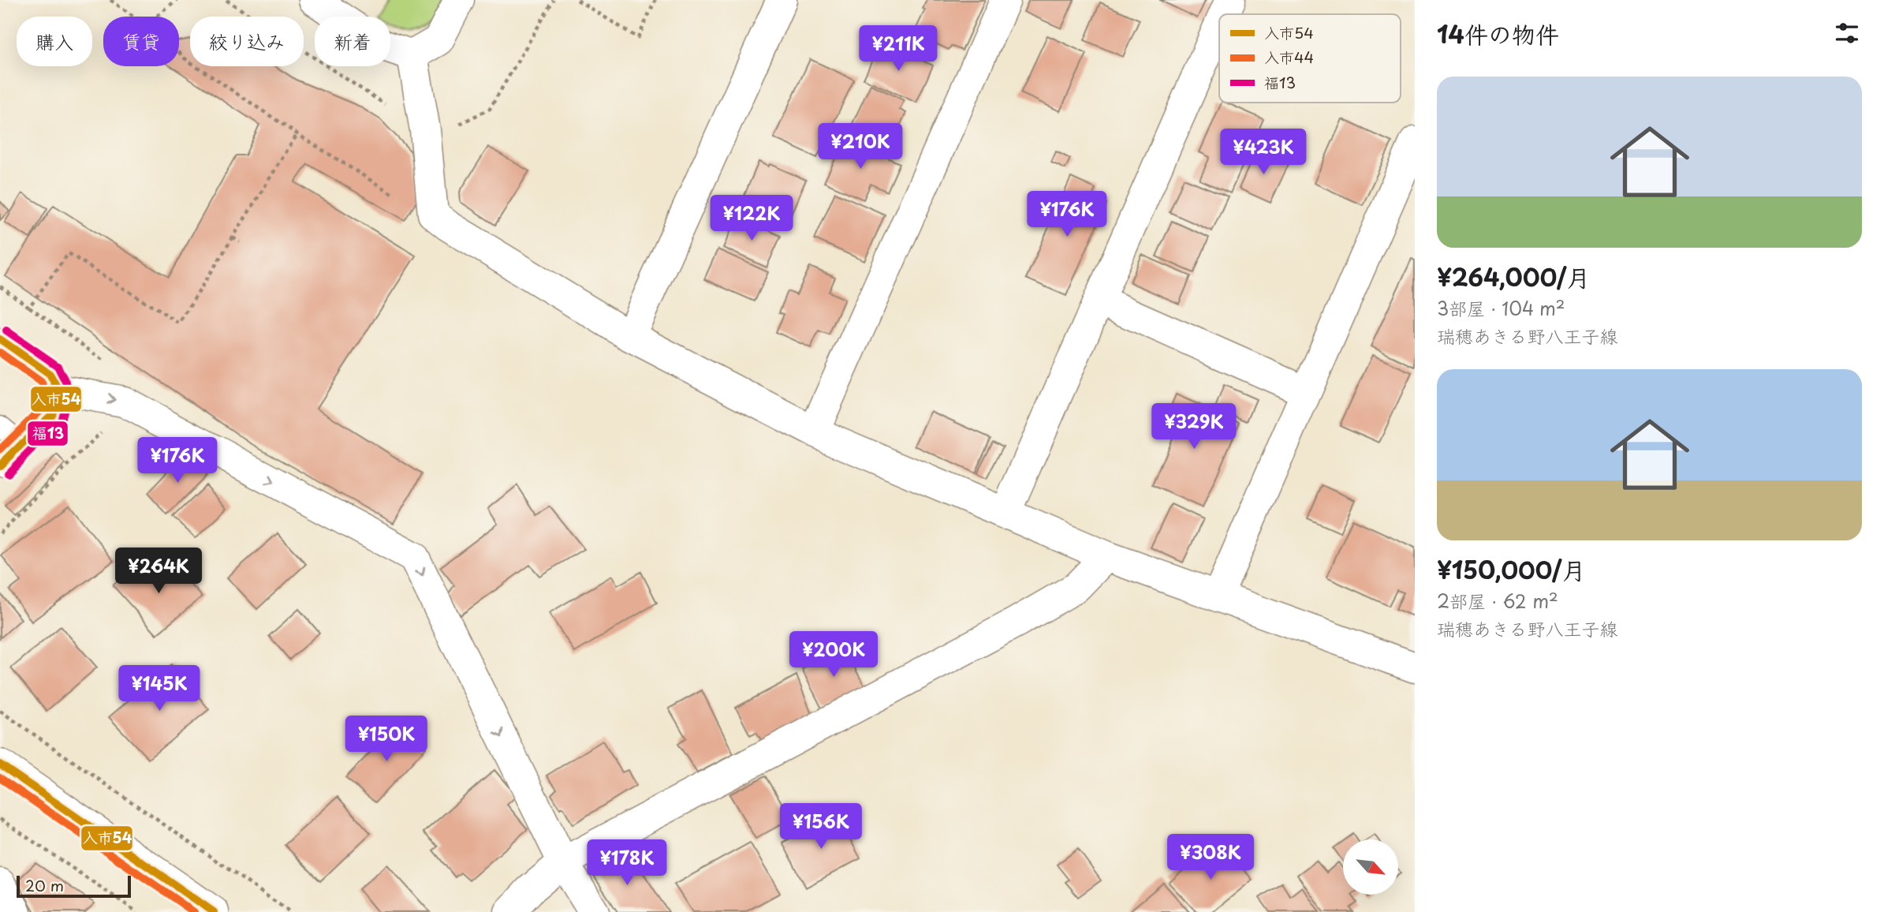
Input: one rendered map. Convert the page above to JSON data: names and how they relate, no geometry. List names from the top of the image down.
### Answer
{
  "lines": ["transit line 福13", "transit line 入市54", "transit line 入市44"],
  "legend": ["入市54", "入市44", "福13"],
  "scale_bar": "20 m",
  "north": "bottom right",
  "page": {
    "heading": "14件の物件",
    "chip": [
      "購入",
      "賃貸",
      "絞り込み",
      "新着"
    ],
    "price": [
      "¥211K",
      "¥210K",
      "¥423K",
      "¥176K",
      "¥122K",
      "¥329K",
      "¥176K",
      "¥264K",
      "¥200K",
      "¥145K",
      "¥150K",
      "¥156K",
      "¥308K",
      "¥178K"
    ],
    "list": [
      {
        "name": "¥264,000/月",
        "note": "3部屋 · 104 m² · 瑞穂あきる野八王子線"
      },
      {
        "name": "¥150,000/月",
        "note": "2部屋 · 62 m² · 瑞穂あきる野八王子線"
      }
    ],
    "scale": "20 m"
  }
}
